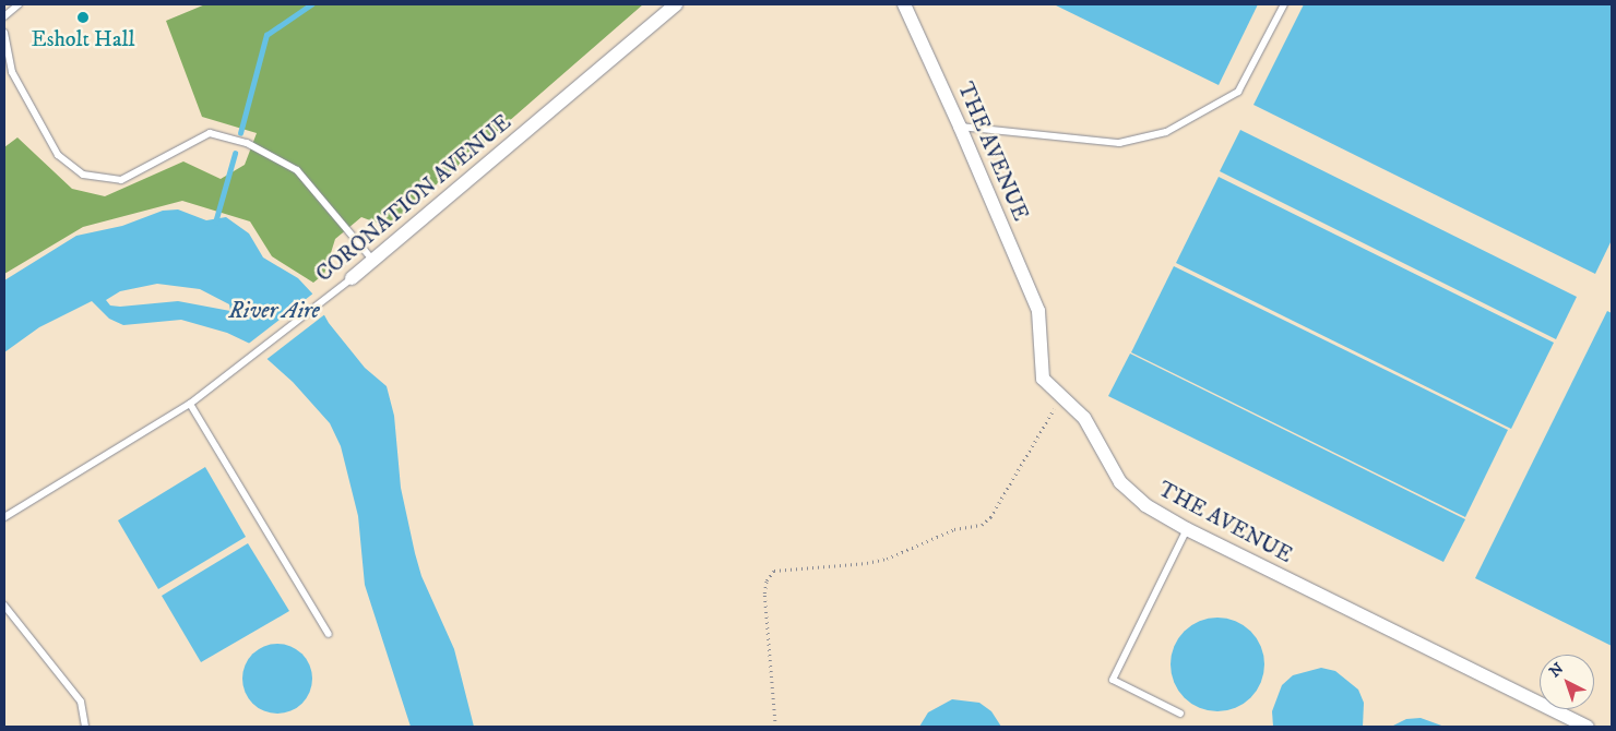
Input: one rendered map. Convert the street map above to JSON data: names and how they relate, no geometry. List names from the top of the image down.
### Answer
{
  "streets": {
    "street": ["THE AVENUE", "CORONATION AVENUE"]
  },
  "water": ["River Aire"],
  "places": ["Esholt Hall"],
  "north": "top left"
}
